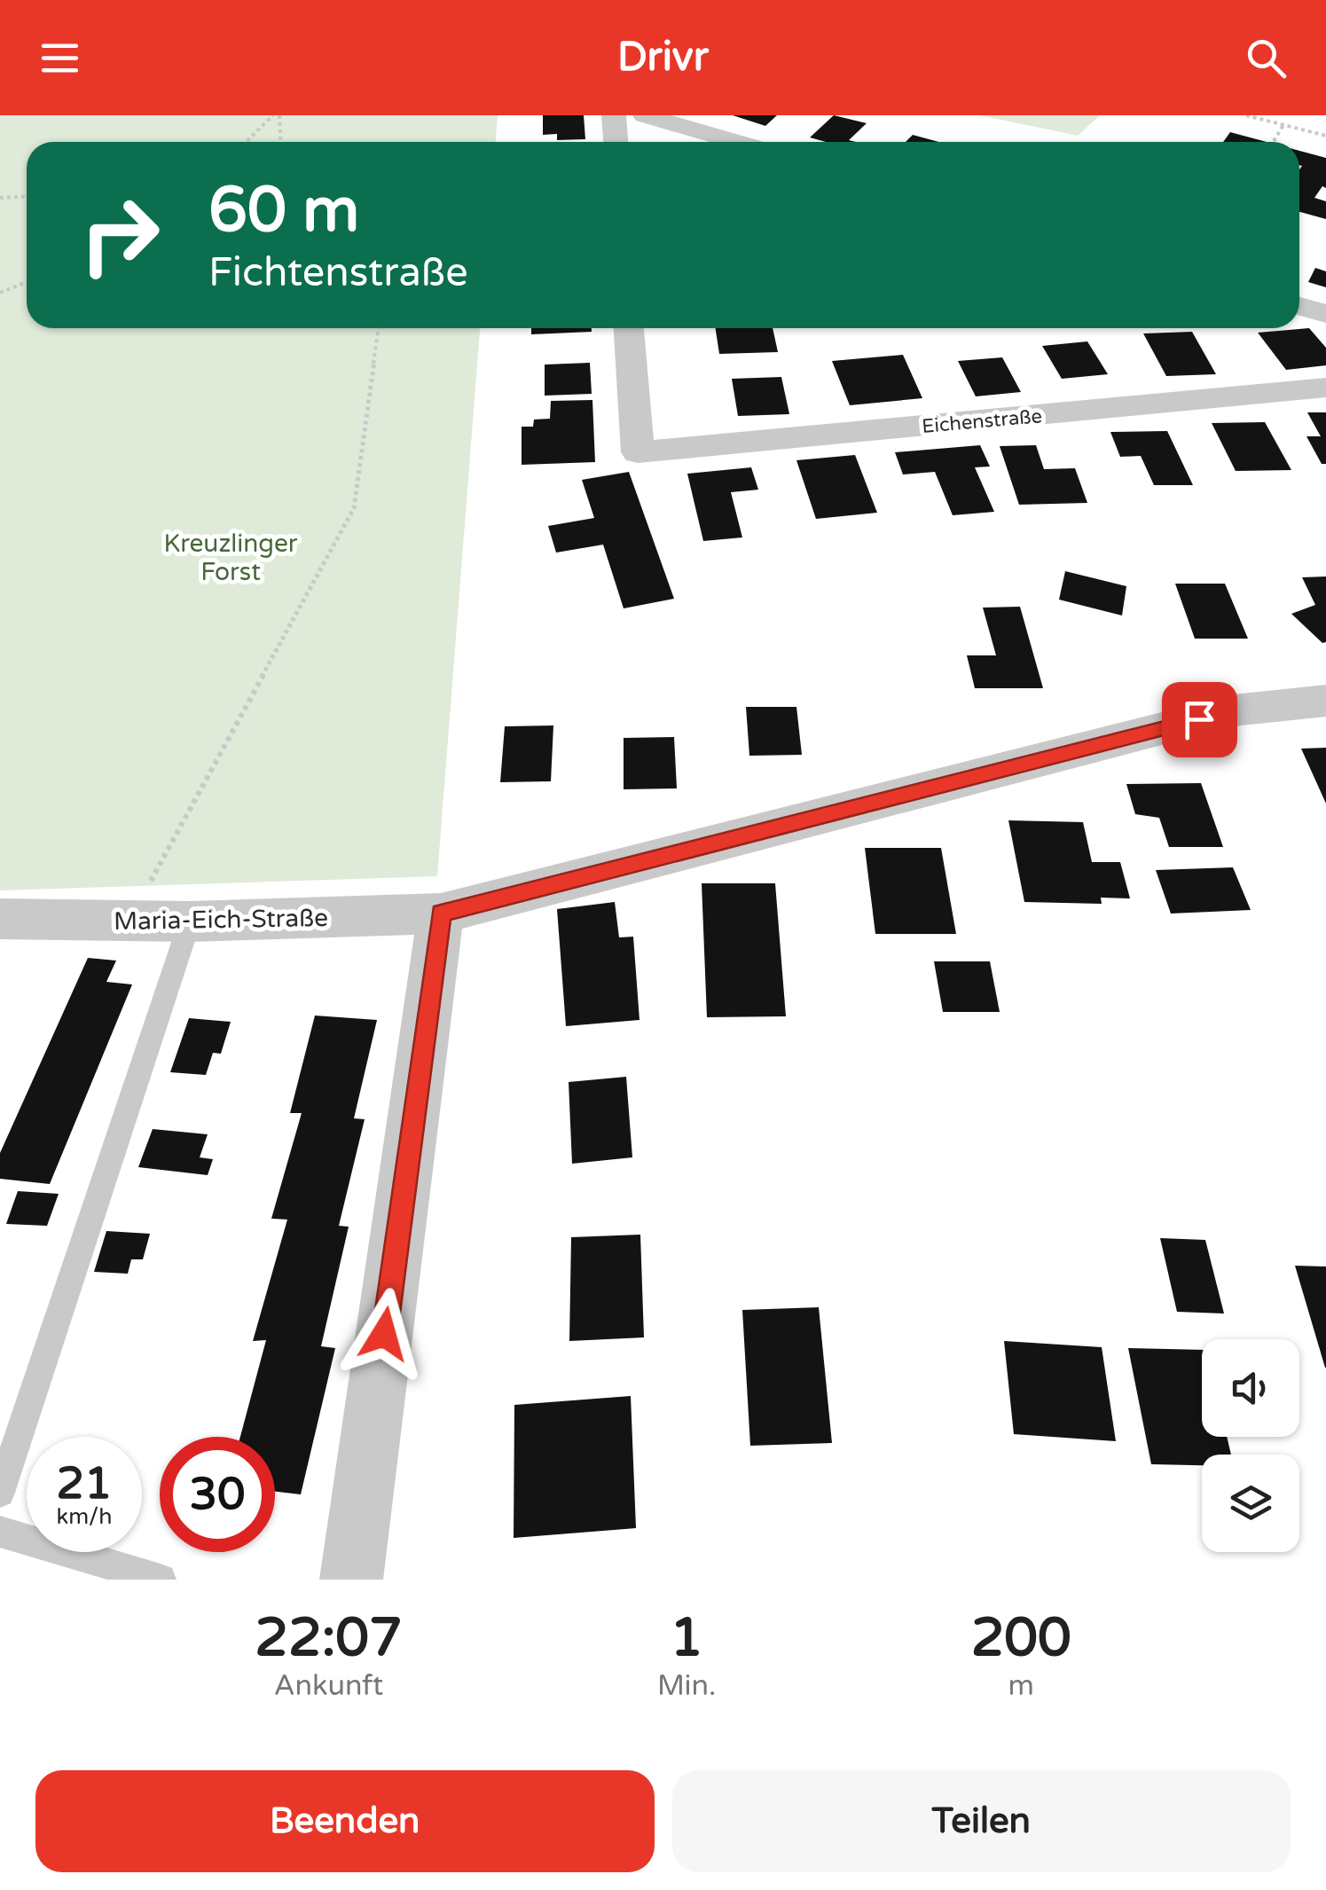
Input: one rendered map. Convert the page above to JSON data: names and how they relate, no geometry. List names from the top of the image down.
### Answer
{
  "streets": {
    "street": ["Eichenstraße", "Maria-Eich-Straße"]
  },
  "parks": ["Kreuzlinger Forst"],
  "page": {
    "header": "Drivr",
    "turn": ["60 m", "Fichtenstraße"],
    "speed": "21 km/h",
    "limit": "30",
    "eta": [
      "22:07",
      "Ankunft",
      "1",
      "Min.",
      "200",
      "m"
    ],
    "buttons": ["Beenden", "Teilen"]
  }
}
